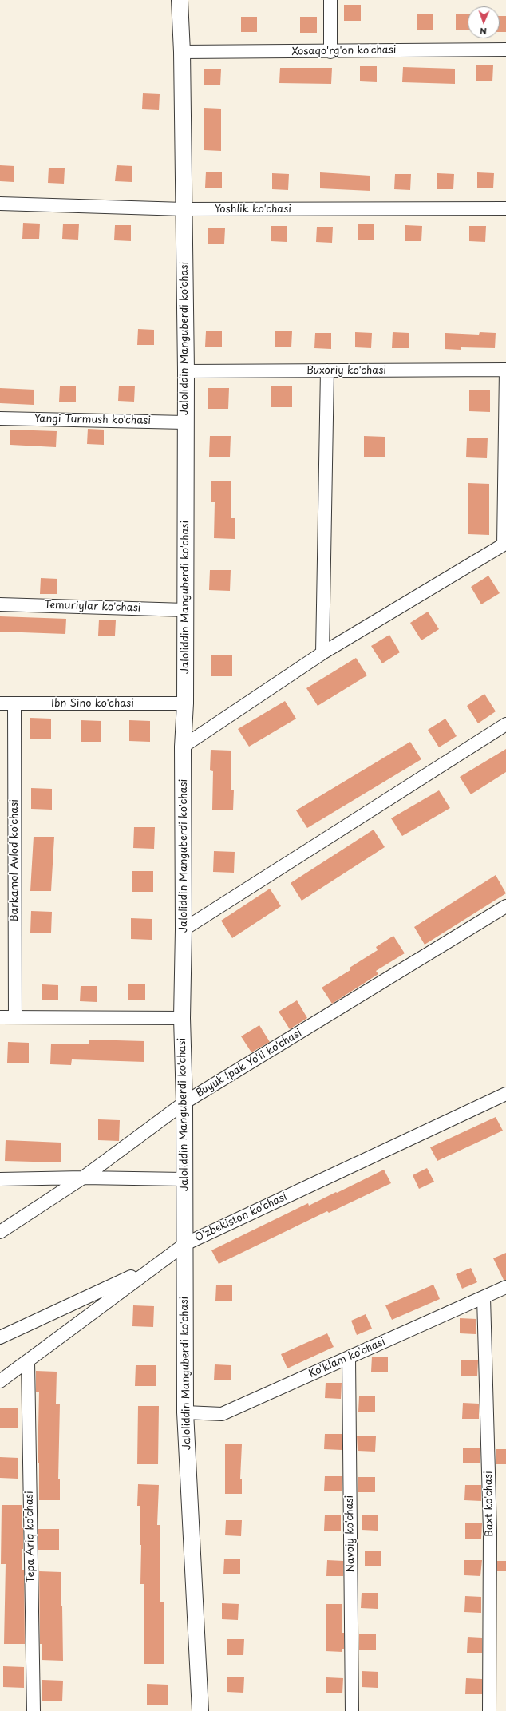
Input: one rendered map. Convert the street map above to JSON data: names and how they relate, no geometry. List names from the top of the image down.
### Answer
{
  "streets": {
    "street": [
      "Xosaqo'rg'on ko'chasi",
      "Yoshlik ko'chasi",
      "Jaloliddin Manguberdi ko'chasi",
      "Buxoriy ko'chasi",
      "Yangi Turmush ko'chasi",
      "Temuriylar ko'chasi",
      "Ibn Sino ko'chasi",
      "Barkamol Avlod ko'chasi",
      "Buyuk Ipak Yo'li ko'chasi",
      "O'zbekiston ko'chasi",
      "Ko'klam ko'chasi",
      "Baxt ko'chasi",
      "Navoiy ko'chasi",
      "Tepa Ariq ko'chasi"
    ]
  },
  "crossings": [
    ["Xosaqo'rg'on ko'chasi", "Jaloliddin Manguberdi ko'chasi"],
    ["Yoshlik ko'chasi", "Jaloliddin Manguberdi ko'chasi"],
    ["Jaloliddin Manguberdi ko'chasi", "Buxoriy ko'chasi"],
    ["Jaloliddin Manguberdi ko'chasi", "Yangi Turmush ko'chasi"],
    ["Jaloliddin Manguberdi ko'chasi", "Temuriylar ko'chasi"],
    ["Jaloliddin Manguberdi ko'chasi", "Ibn Sino ko'chasi"],
    ["Jaloliddin Manguberdi ko'chasi", "Buyuk Ipak Yo'li ko'chasi"],
    ["Jaloliddin Manguberdi ko'chasi", "O'zbekiston ko'chasi"],
    ["Jaloliddin Manguberdi ko'chasi", "Ko'klam ko'chasi"],
    ["Ibn Sino ko'chasi", "Barkamol Avlod ko'chasi"],
    ["O'zbekiston ko'chasi", "Tepa Ariq ko'chasi"],
    ["Ko'klam ko'chasi", "Baxt ko'chasi"],
    ["Ko'klam ko'chasi", "Navoiy ko'chasi"]
  ],
  "north": "bottom"
}
